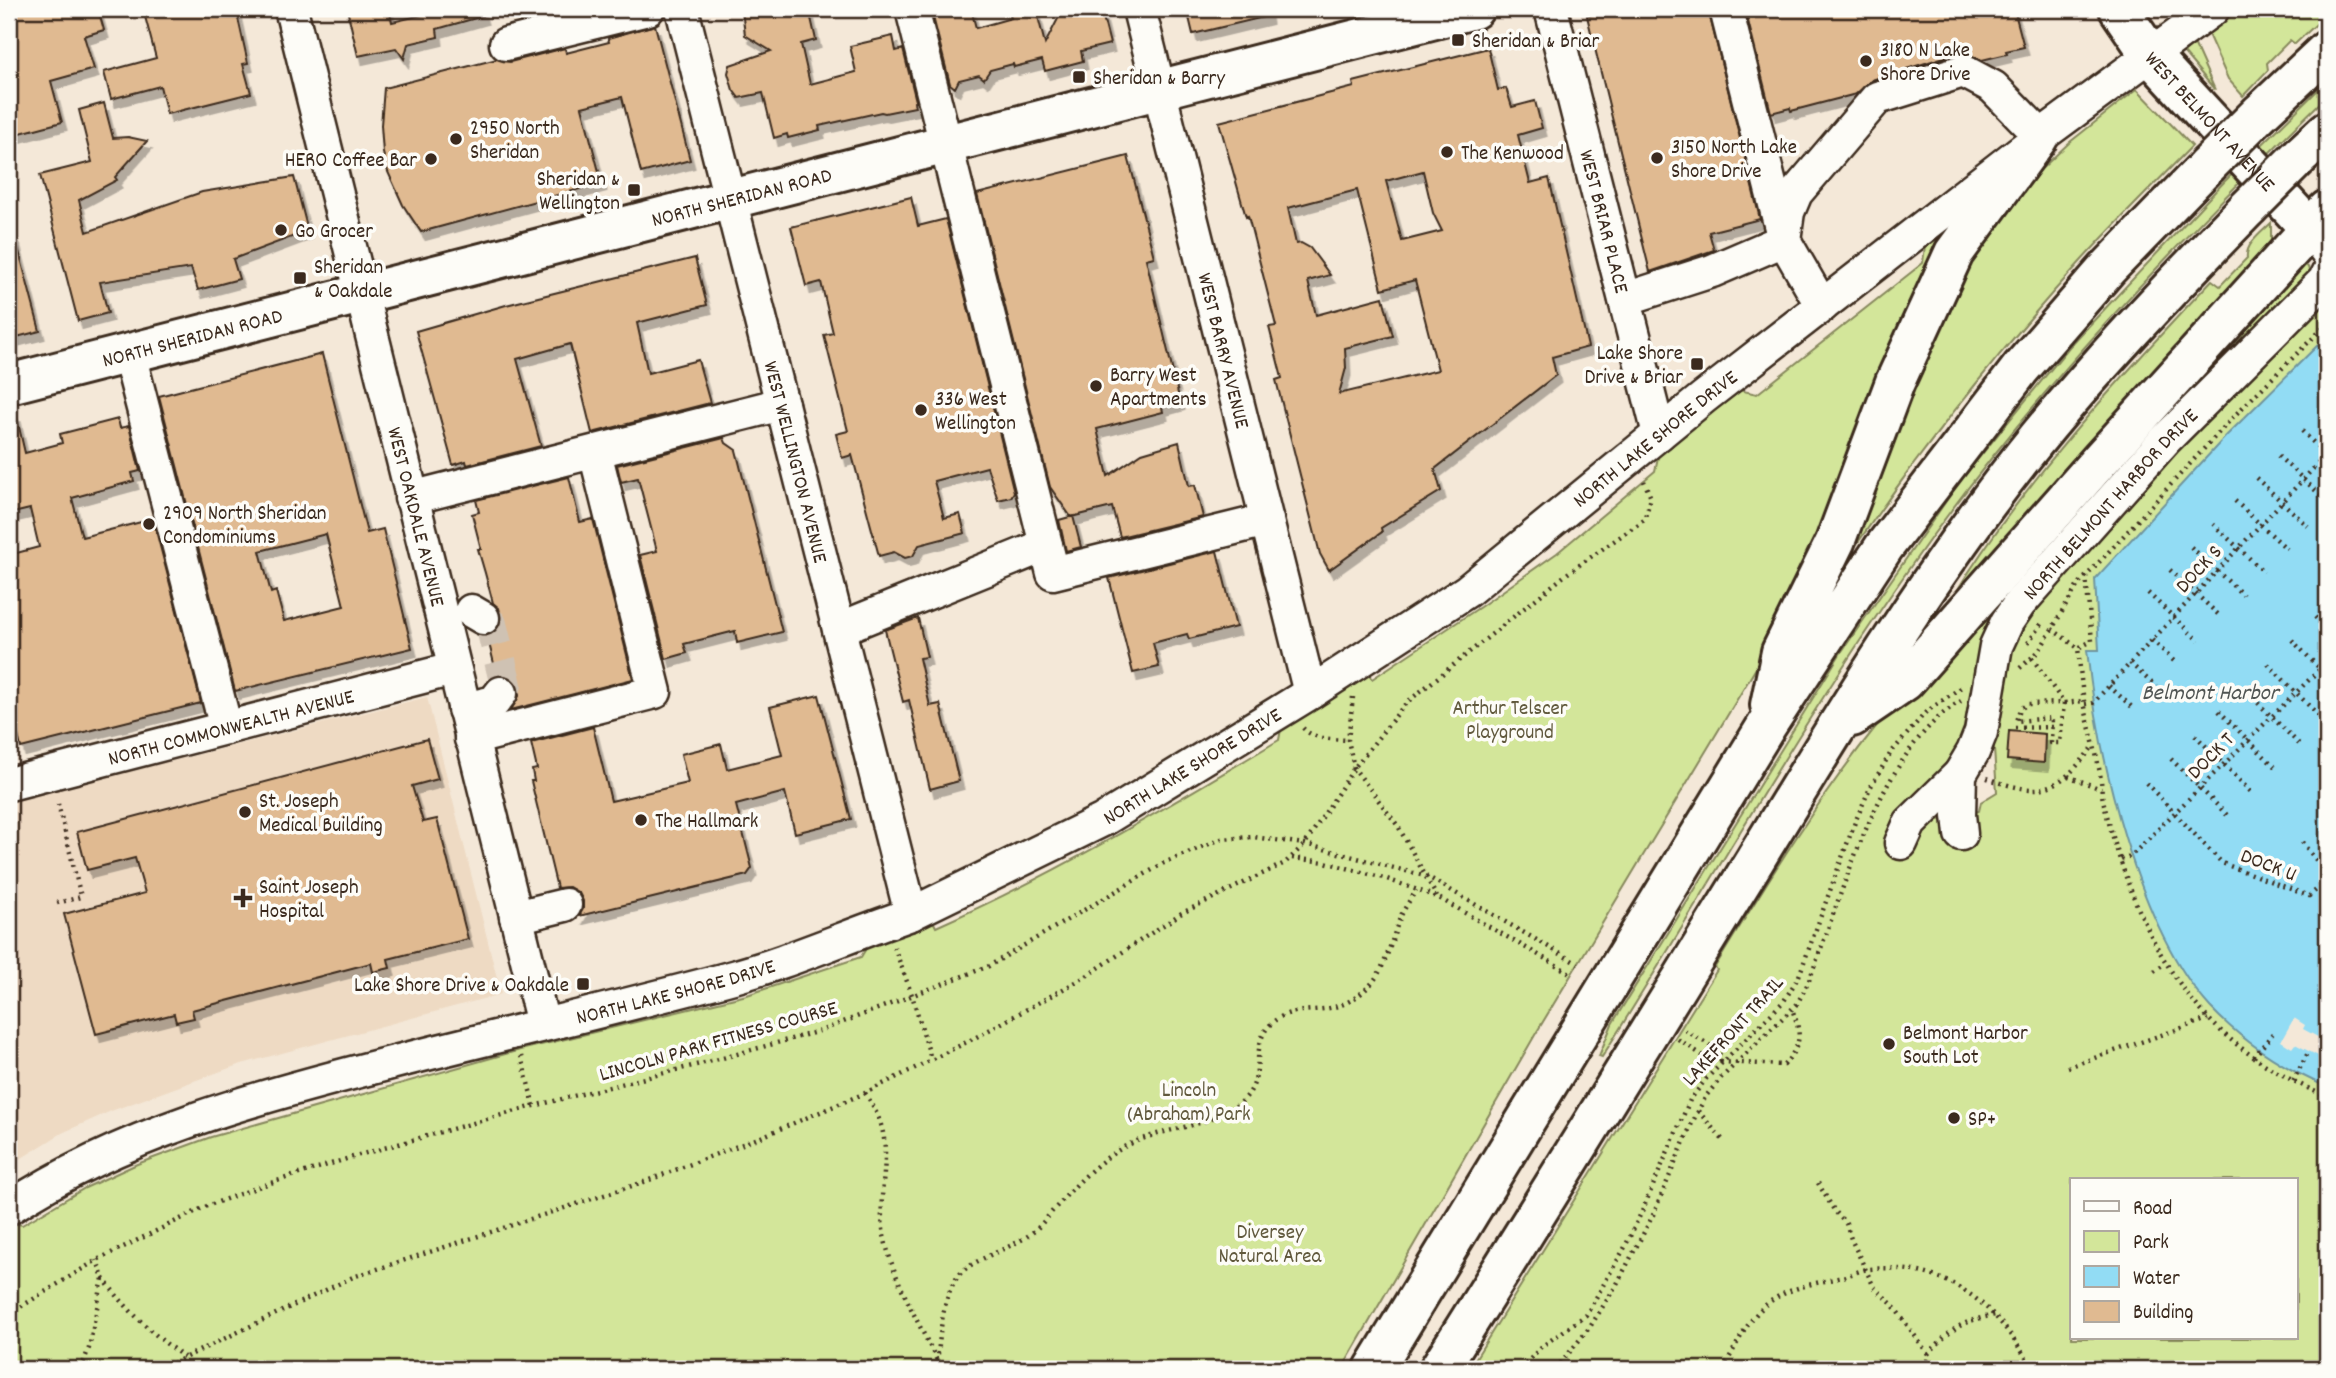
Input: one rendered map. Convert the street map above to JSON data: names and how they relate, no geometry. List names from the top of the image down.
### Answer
{
  "streets": {
    "main road": ["WEST BELMONT AVENUE", "NORTH SHERIDAN ROAD"],
    "street": [
      "WEST BRIAR PLACE",
      "WEST BARRY AVENUE",
      "NORTH LAKE SHORE DRIVE",
      "WEST WELLINGTON AVENUE",
      "NORTH BELMONT HARBOR DRIVE",
      "WEST OAKDALE AVENUE",
      "NORTH COMMONWEALTH AVENUE"
    ],
    "path": [
      "DOCK S",
      "DOCK T",
      "DOCK U",
      "LAKEFRONT TRAIL",
      "LINCOLN PARK FITNESS COURSE"
    ]
  },
  "crossings": [
    ["WEST BELMONT AVENUE", "NORTH LAKE SHORE DRIVE"],
    ["NORTH SHERIDAN ROAD", "WEST BARRY AVENUE"],
    ["NORTH SHERIDAN ROAD", "WEST WELLINGTON AVENUE"],
    ["NORTH SHERIDAN ROAD", "WEST OAKDALE AVENUE"],
    ["WEST BRIAR PLACE", "NORTH LAKE SHORE DRIVE"],
    ["WEST BARRY AVENUE", "NORTH LAKE SHORE DRIVE"],
    ["NORTH LAKE SHORE DRIVE", "WEST WELLINGTON AVENUE"],
    ["NORTH LAKE SHORE DRIVE", "WEST OAKDALE AVENUE"],
    ["WEST OAKDALE AVENUE", "NORTH COMMONWEALTH AVENUE"],
    ["DOCK T", "DOCK U"]
  ],
  "water": ["Belmont Harbor"],
  "parks": ["Arthur Telscer Playground", "Lincoln (Abraham) Park", "Diversey Natural Area"],
  "places": {
    "transit": [
      "Sheridan & Briar",
      "Sheridan & Barry",
      "Sheridan & Wellington",
      "Sheridan & Oakdale",
      "Lake Shore Drive & Briar",
      "Lake Shore Drive & Oakdale"
    ],
    "other": [
      "3180 N Lake Shore Drive",
      "2950 North Sheridan",
      "The Kenwood",
      "3150 North Lake Shore Drive",
      "HERO Coffee Bar",
      "Go Grocer",
      "Barry West Apartments",
      "336 West Wellington",
      "2909 North Sheridan Condominiums",
      "St. Joseph Medical Building",
      "The Hallmark",
      "Belmont Harbor South Lot",
      "SP+"
    ],
    "health": ["Saint Joseph Hospital"]
  },
  "legend": [
    "Road",
    "Park",
    "Water",
    "Building"
  ]
}
